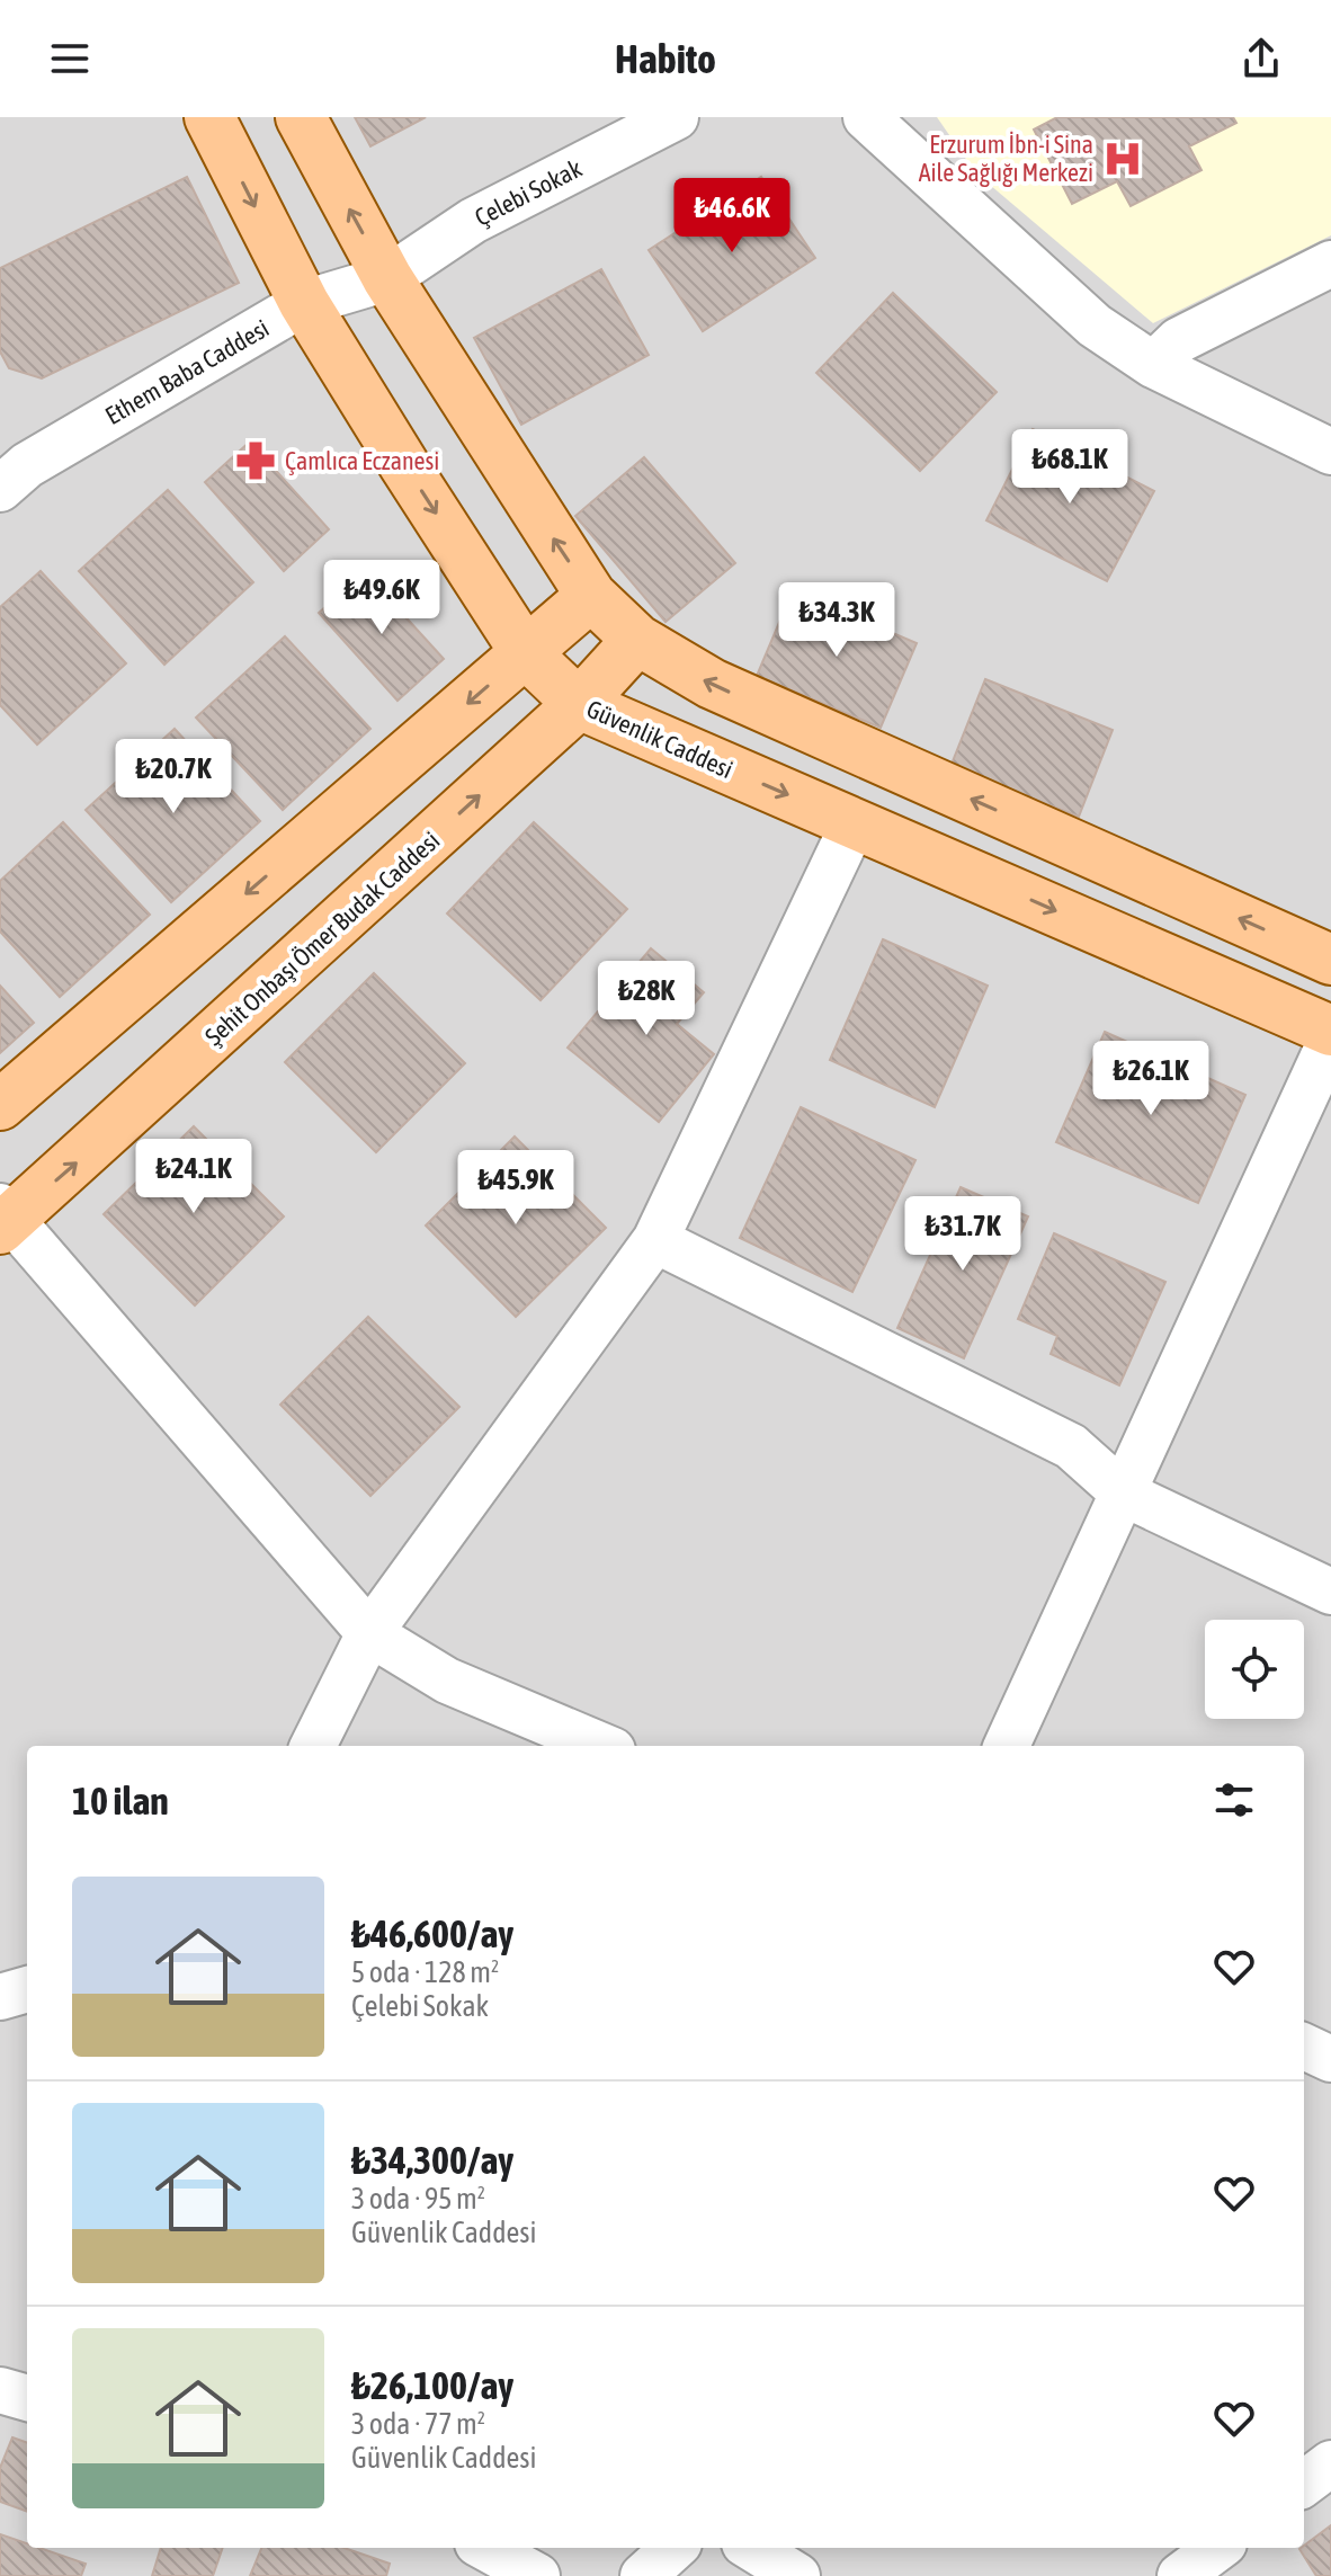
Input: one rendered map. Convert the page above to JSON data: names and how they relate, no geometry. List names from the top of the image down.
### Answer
{
  "streets": {
    "main road": ["Güvenlik Caddesi", "Şehit Onbaşı Ömer Budak Caddesi"],
    "street": ["Çelebi Sokak", "Ethem Baba Caddesi"]
  },
  "crossings": [
    ["Çelebi Sokak", "Ethem Baba Caddesi"],
    ["Ethem Baba Caddesi", "Güvenlik Caddesi"],
    ["Güvenlik Caddesi", "Şehit Onbaşı Ömer Budak Caddesi"]
  ],
  "places": {
    "hospital": ["Erzurum İbn-i Sina Aile Sağlığı Merkezi"],
    "pharmacy": ["Çamlıca Eczanesi"]
  },
  "page": {
    "header": "Habito",
    "price": [
      "₺46.6K",
      "₺68.1K",
      "₺49.6K",
      "₺34.3K",
      "₺20.7K",
      "₺28K",
      "₺26.1K",
      "₺24.1K",
      "₺45.9K",
      "₺31.7K"
    ],
    "heading": "10 ilan",
    "list": [
      {
        "name": "₺46,600/ay",
        "note": "5 oda · 128 m² · Çelebi Sokak"
      },
      {
        "name": "₺34,300/ay",
        "note": "3 oda · 95 m² · Güvenlik Caddesi"
      },
      {
        "name": "₺26,100/ay",
        "note": "3 oda · 77 m² · Güvenlik Caddesi"
      }
    ]
  }
}
